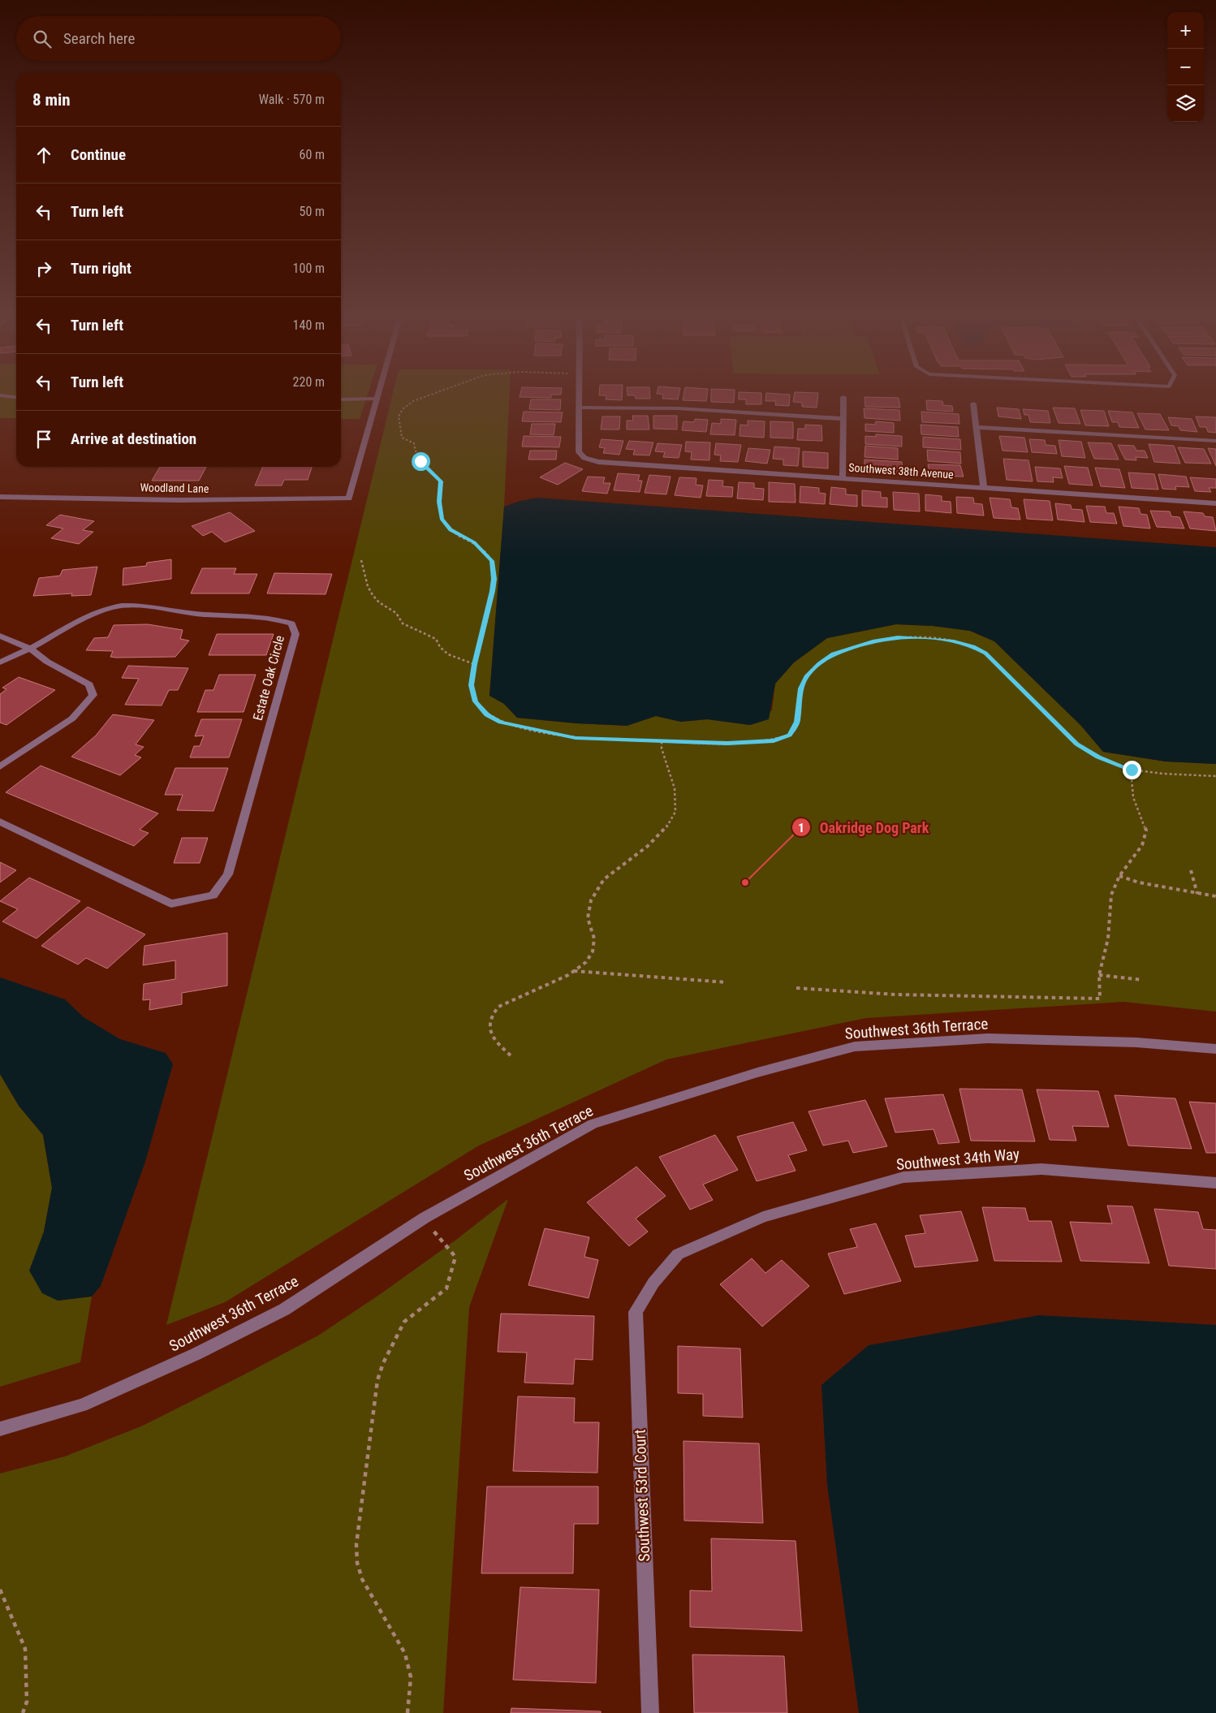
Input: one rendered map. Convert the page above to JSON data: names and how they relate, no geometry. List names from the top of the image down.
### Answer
{
  "streets": {
    "street": [
      "Southwest 38th Avenue",
      "Woodland Lane",
      "Estate Oak Circle",
      "Southwest 36th Terrace",
      "Southwest 34th Way",
      "Southwest 53rd Court"
    ]
  },
  "crossings": [
    ["Southwest 34th Way", "Southwest 53rd Court"]
  ],
  "places": ["Oakridge Dog Park"],
  "page": {
    "map_buttons": ["+", "−"],
    "search": "Search here",
    "heading": ["8 min", "Walk · 570 m"],
    "list": [
      ["Continue", "60 m"],
      ["Turn left", "50 m"],
      ["Turn right", "100 m"],
      ["Turn left", "140 m"],
      ["Turn left", "220 m"],
      "Arrive at destination"
    ]
  }
}
